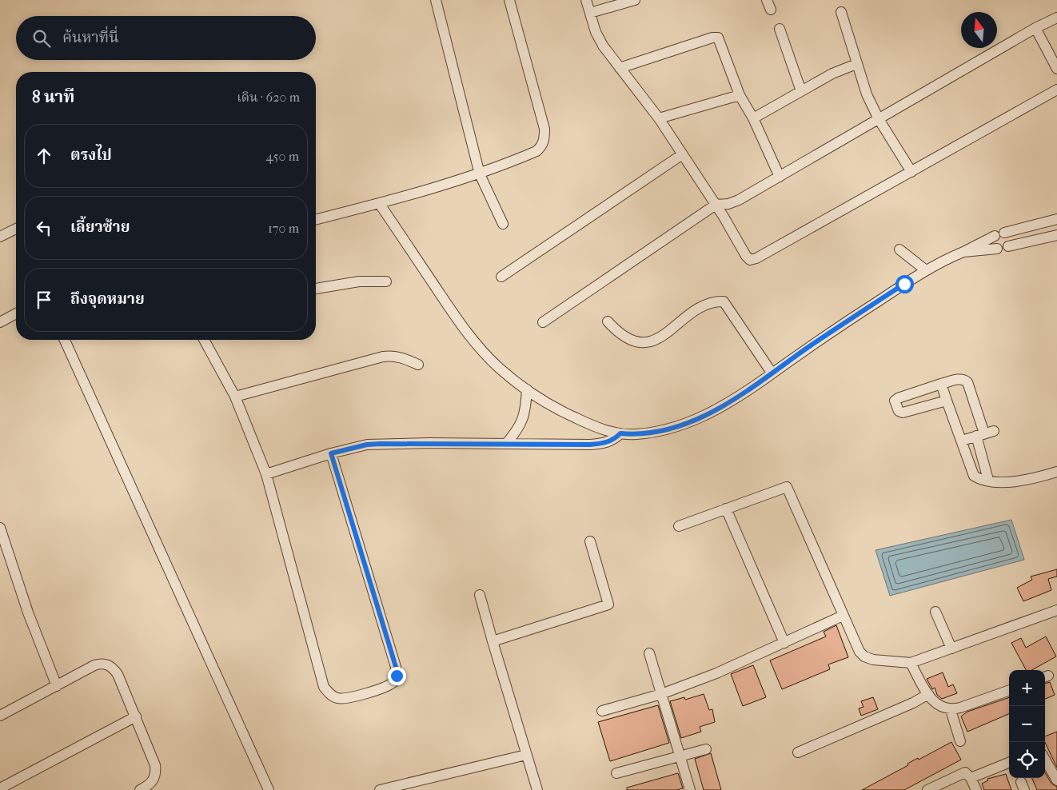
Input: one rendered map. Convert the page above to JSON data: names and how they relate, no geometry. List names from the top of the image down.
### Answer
{
  "north": "top",
  "page": {
    "search": "ค้นหาที่นี่",
    "heading": ["8 นาที", "เดิน · 620 m"],
    "list": [
      ["ตรงไป", "450 m"],
      ["เลี้ยวซ้าย", "170 m"],
      "ถึงจุดหมาย"
    ],
    "map_buttons": ["+", "−"]
  }
}
